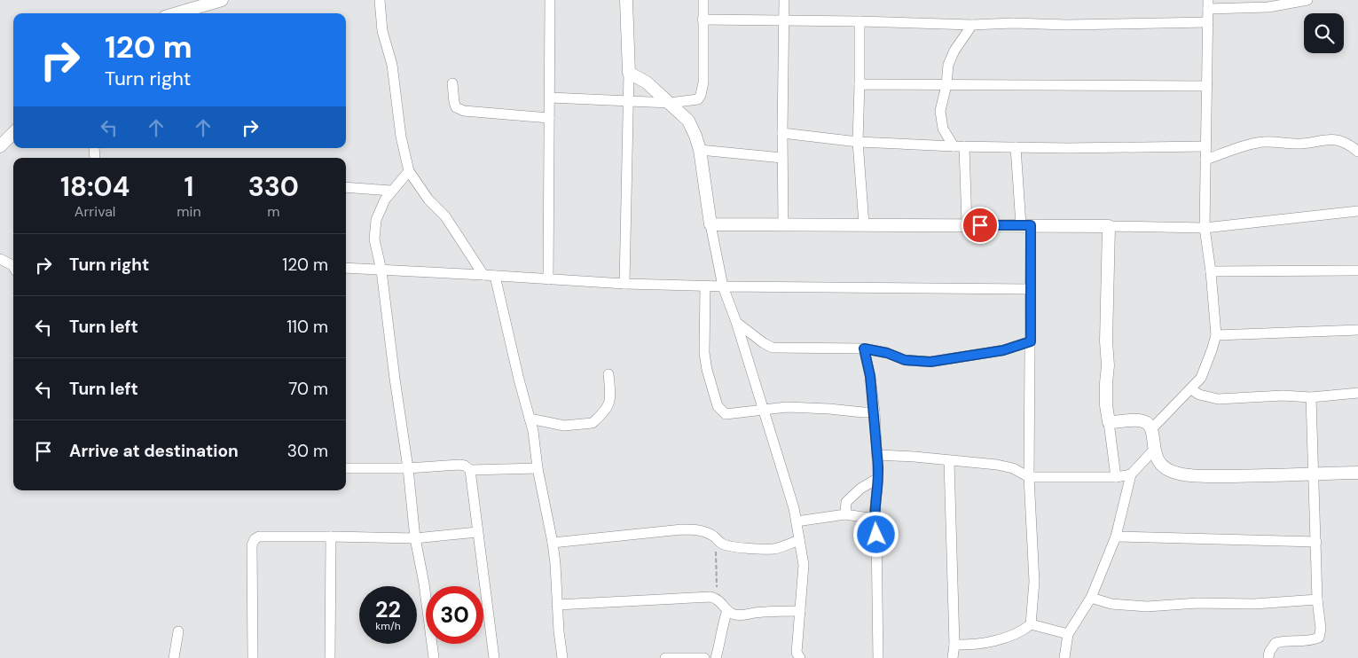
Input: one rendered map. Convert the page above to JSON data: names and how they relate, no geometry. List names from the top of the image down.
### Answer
{
  "page": {
    "turn": ["120 m", "Turn right"],
    "eta": [
      "18:04",
      "Arrival",
      "1",
      "min",
      "330",
      "m"
    ],
    "list": [
      {
        "name": "Turn right",
        "value": "120 m"
      },
      {
        "name": "Turn left",
        "value": "110 m"
      },
      {
        "name": "Turn left",
        "value": "70 m"
      },
      {
        "name": "Arrive at destination",
        "value": "30 m"
      }
    ],
    "speed": "22 km/h",
    "limit": "30"
  }
}
